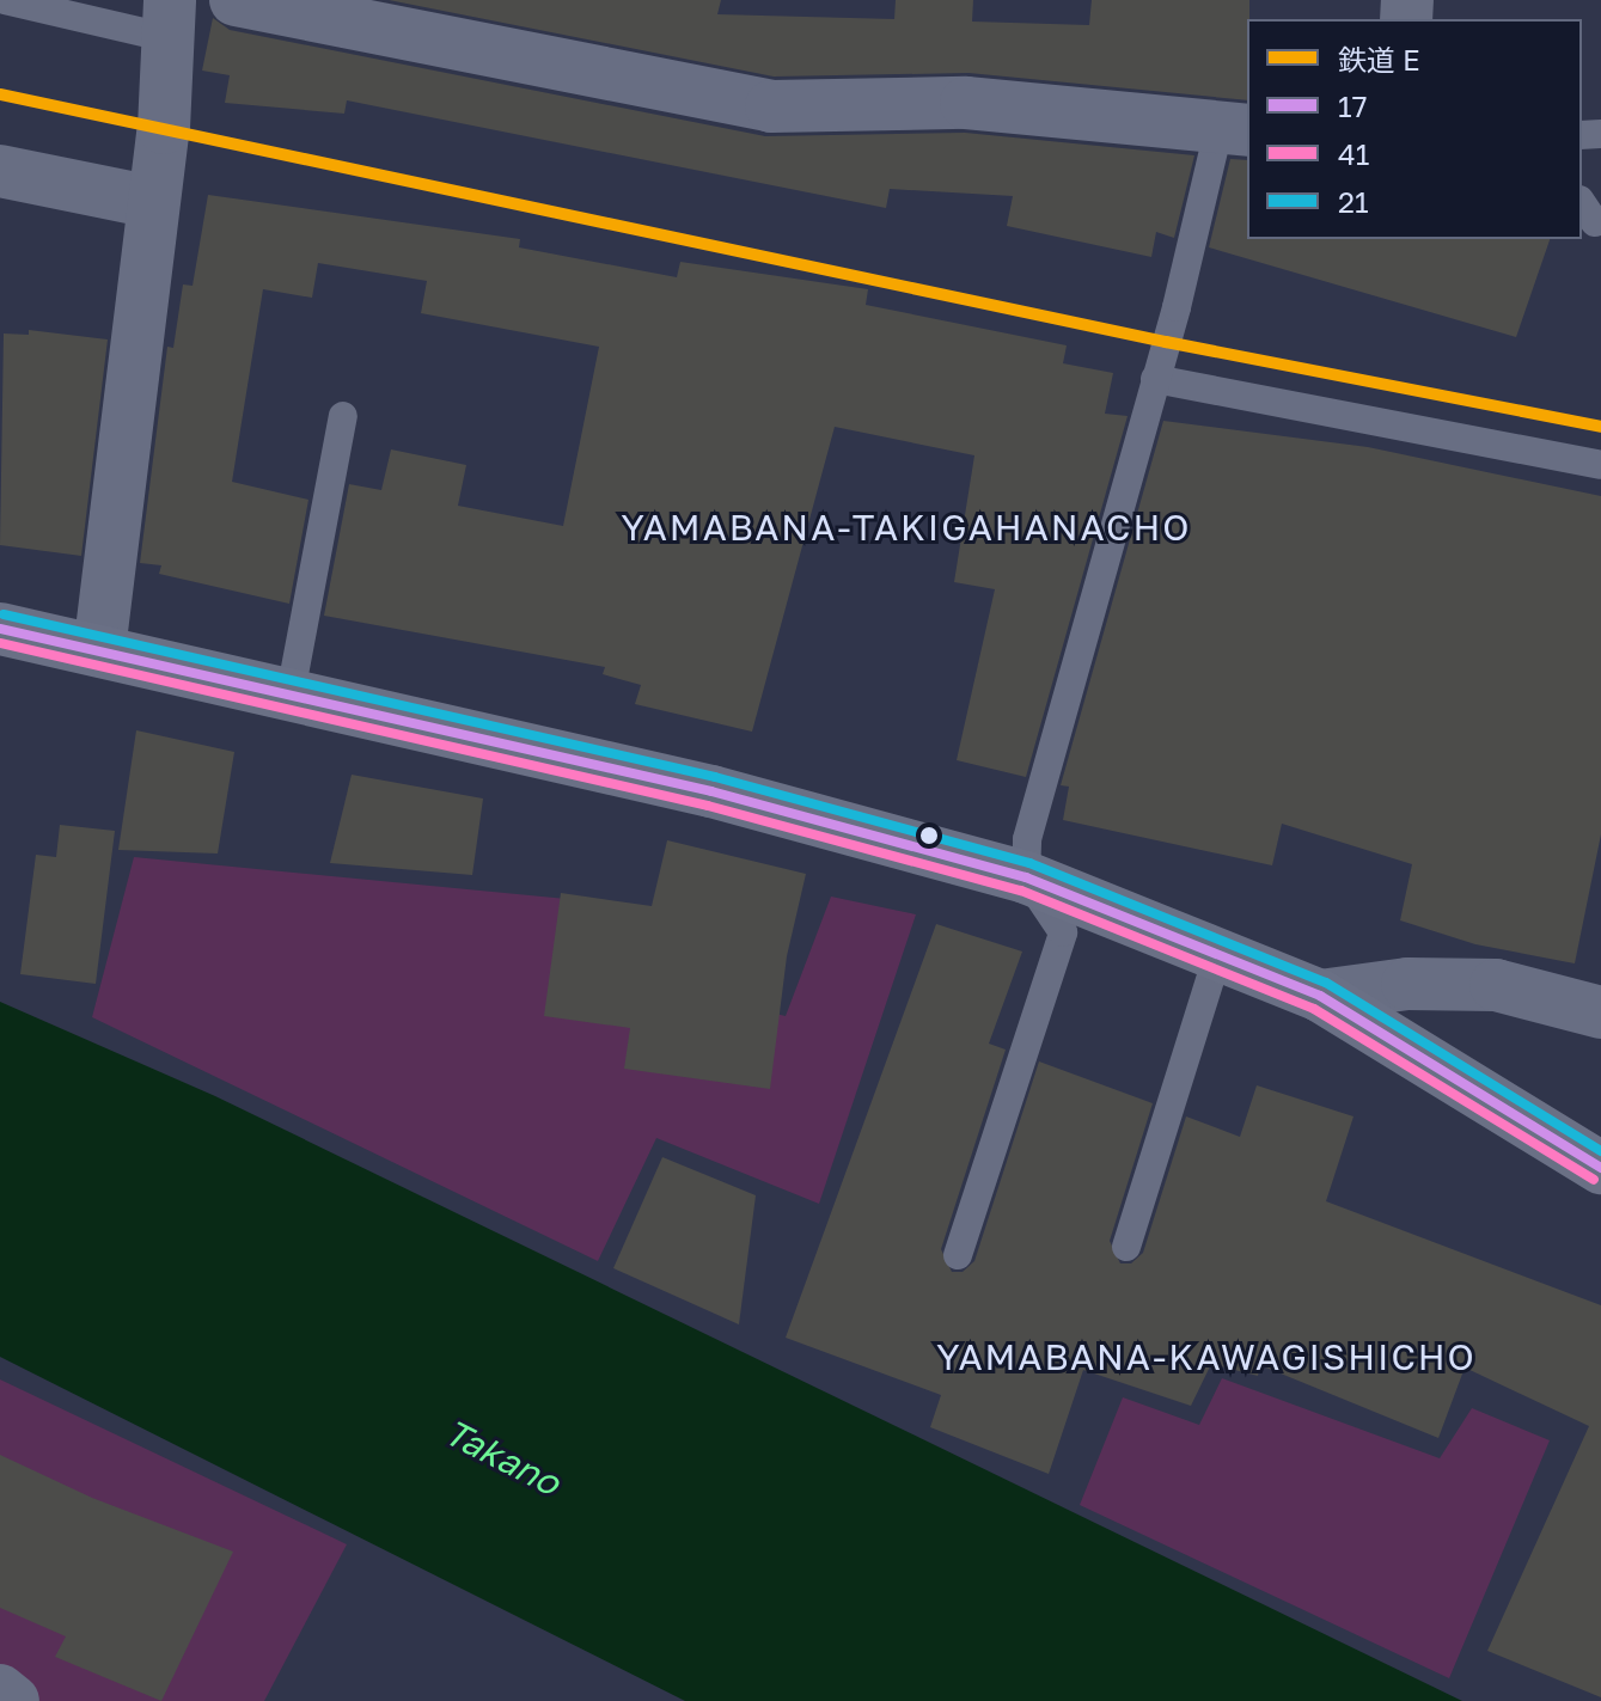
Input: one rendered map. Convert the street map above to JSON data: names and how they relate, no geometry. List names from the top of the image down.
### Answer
{
  "districts": ["YAMABANA-TAKIGAHANACHO", "YAMABANA-KAWAGISHICHO"],
  "water": ["Takano"],
  "lines": [
    "rail line E",
    "transit line 21",
    "transit line 17",
    "transit line 41"
  ],
  "legend": [
    "鉄道 E",
    "17",
    "41",
    "21"
  ]
}
